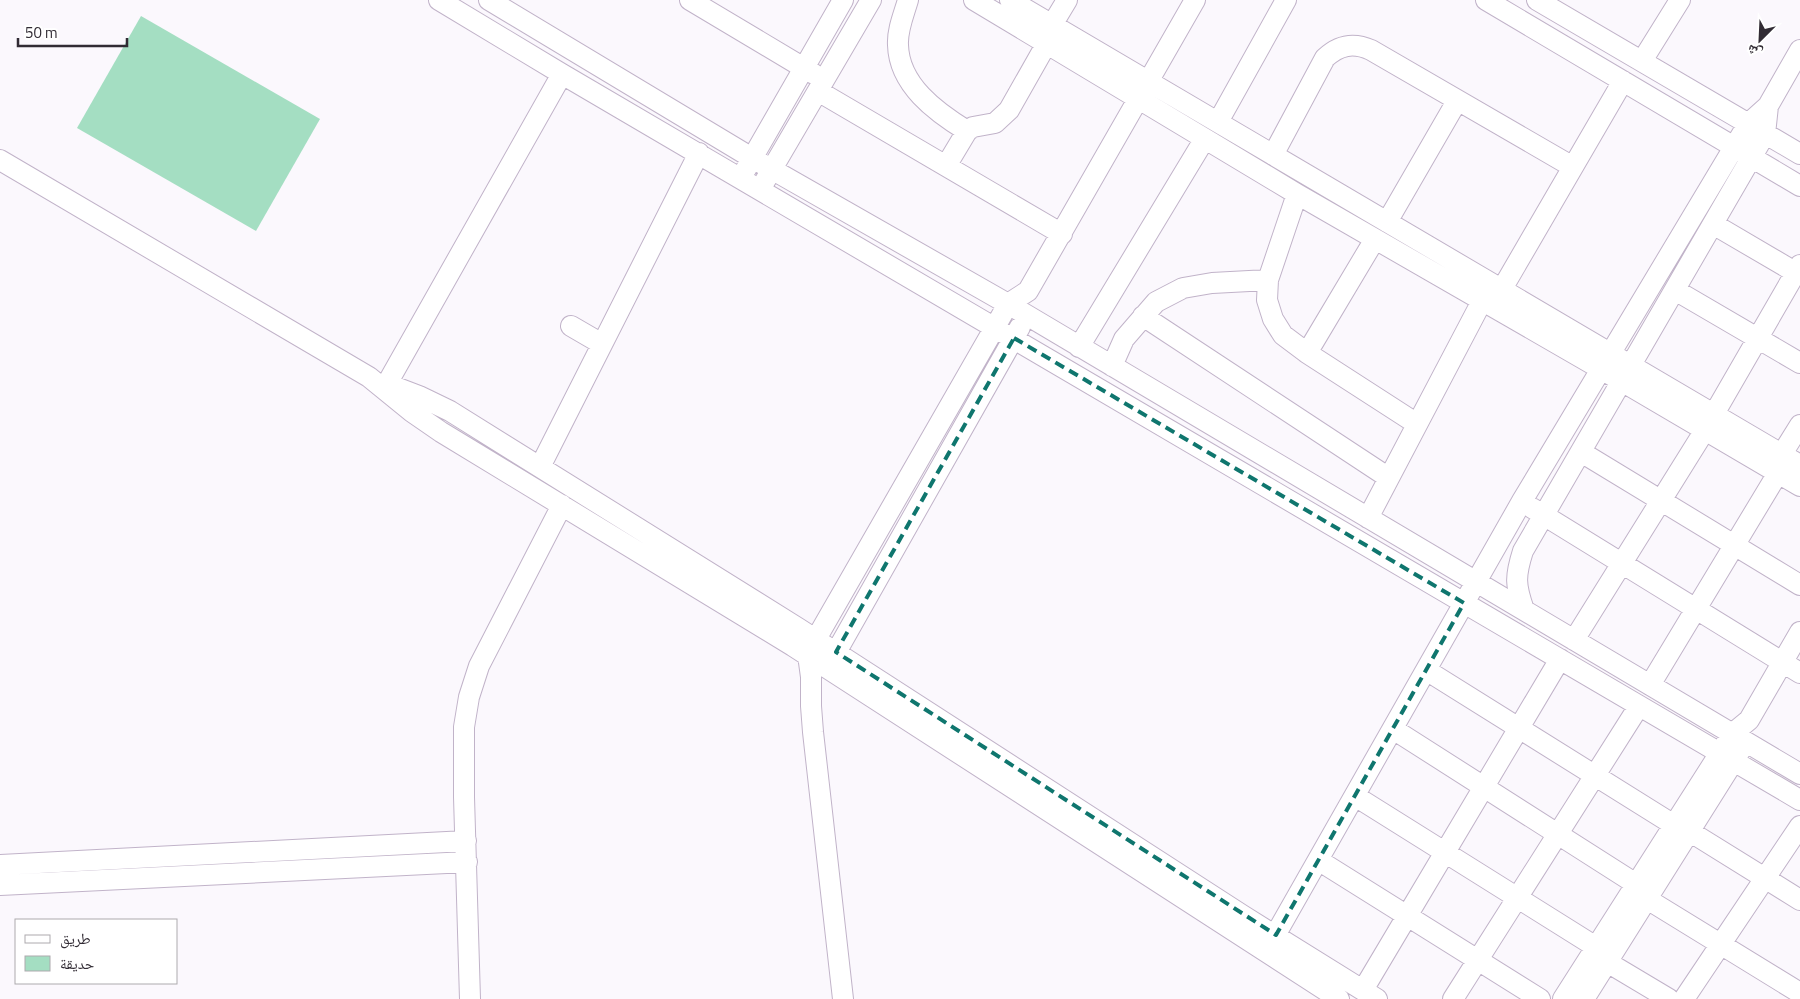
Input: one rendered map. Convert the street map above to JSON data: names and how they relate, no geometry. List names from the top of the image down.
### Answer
{
  "legend": ["طريق", "حديقة"],
  "scale_bar": "50 m",
  "north": "bottom left"
}
